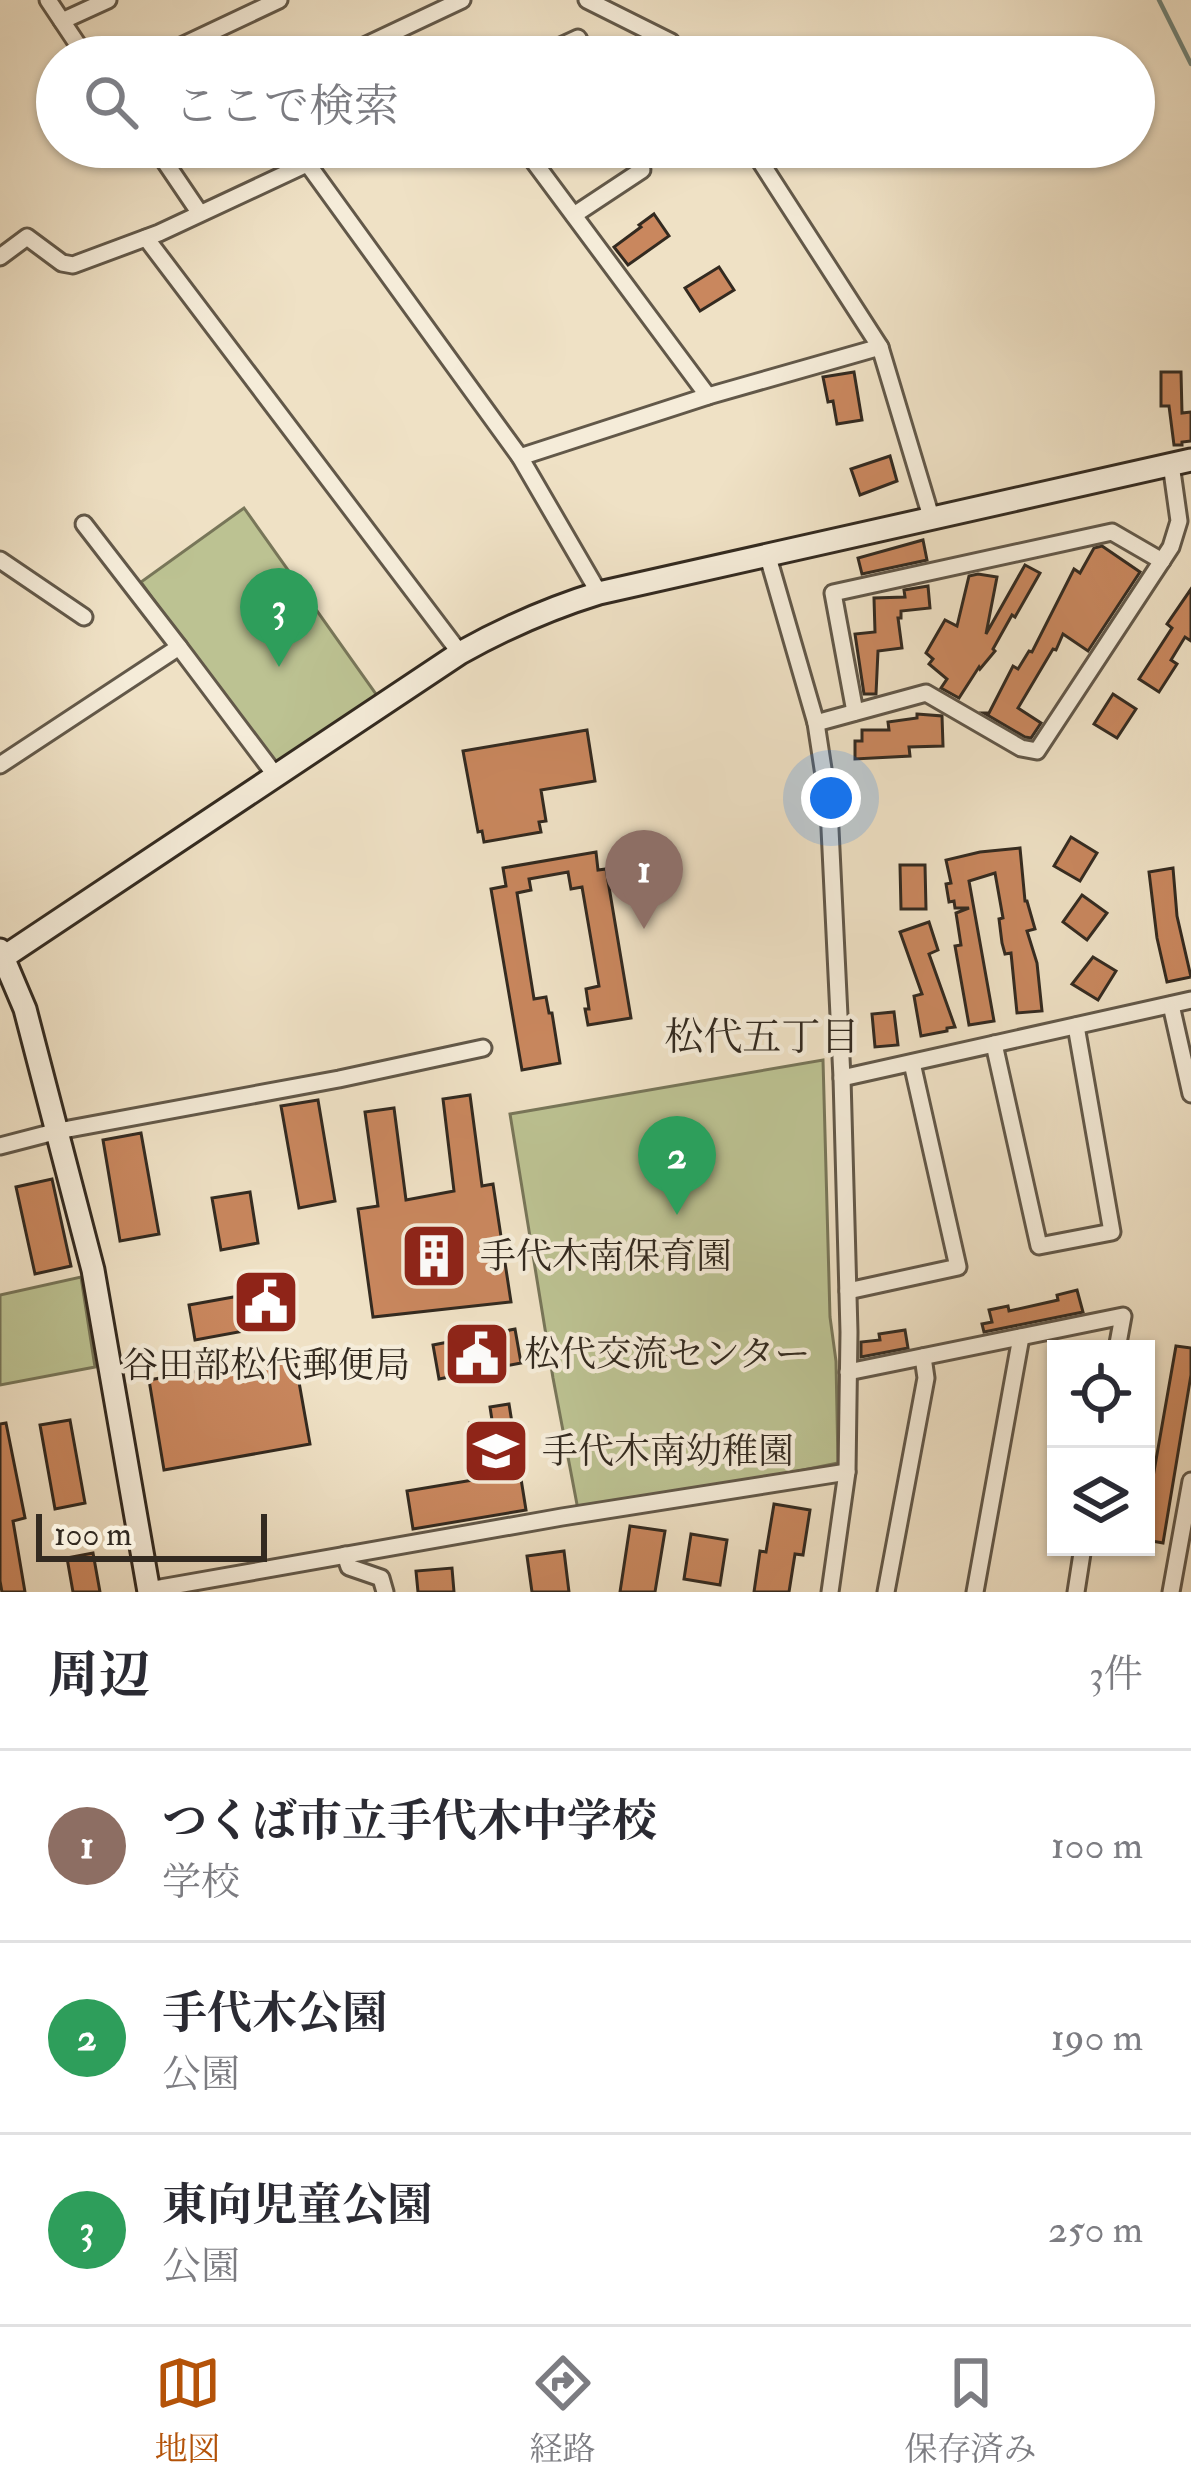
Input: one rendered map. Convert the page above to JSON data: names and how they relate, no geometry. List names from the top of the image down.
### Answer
{
  "districts": ["松代五丁目"],
  "places": {
    "building": ["手代木南保育園"],
    "public building": ["谷田部松代郵便局", "松代交流センター"],
    "school or university": ["手代木南幼稚園"]
  },
  "scale_bar": "100 m",
  "page": {
    "search": "ここで検索",
    "pins": ["3", "1", "2"],
    "scale": "100 m",
    "heading": ["周辺", "3件"],
    "list": [
      {
        "mark": "1",
        "name": "つくば市立手代木中学校",
        "note": "学校",
        "value": "100 m"
      },
      {
        "mark": "2",
        "name": "手代木公園",
        "note": "公園",
        "value": "190 m"
      },
      {
        "mark": "3",
        "name": "東向児童公園",
        "note": "公園",
        "value": "250 m"
      }
    ],
    "nav": ["地図", "経路", "保存済み"]
  }
}
